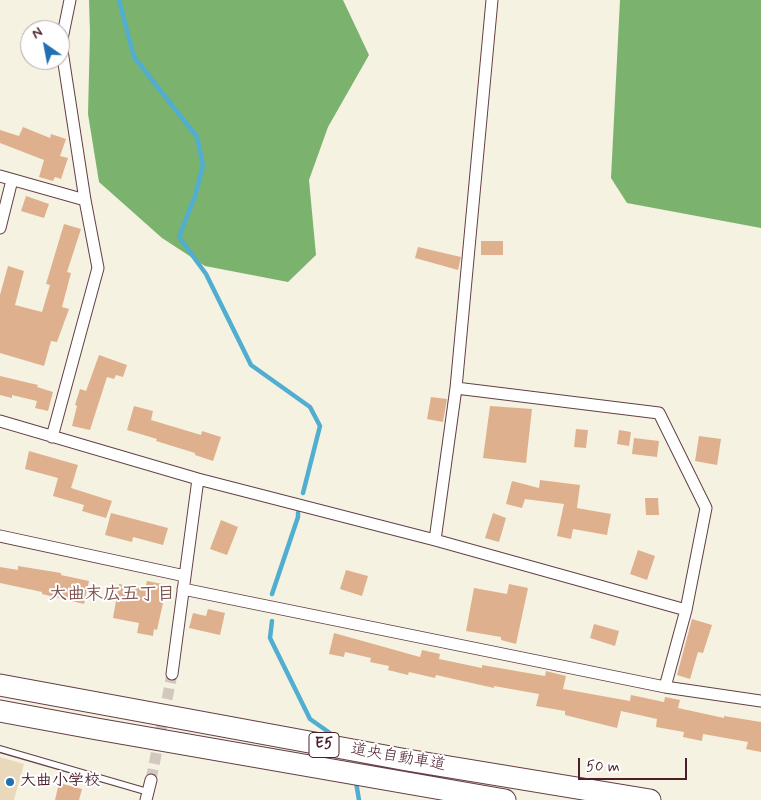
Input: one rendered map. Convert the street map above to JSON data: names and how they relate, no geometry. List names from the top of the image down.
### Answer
{
  "streets": {
    "highway": ["E5", "道央自動車道"]
  },
  "districts": ["大曲末広五丁目"],
  "places": ["大曲小学校"],
  "scale_bar": "50 m",
  "north": "top left"
}
